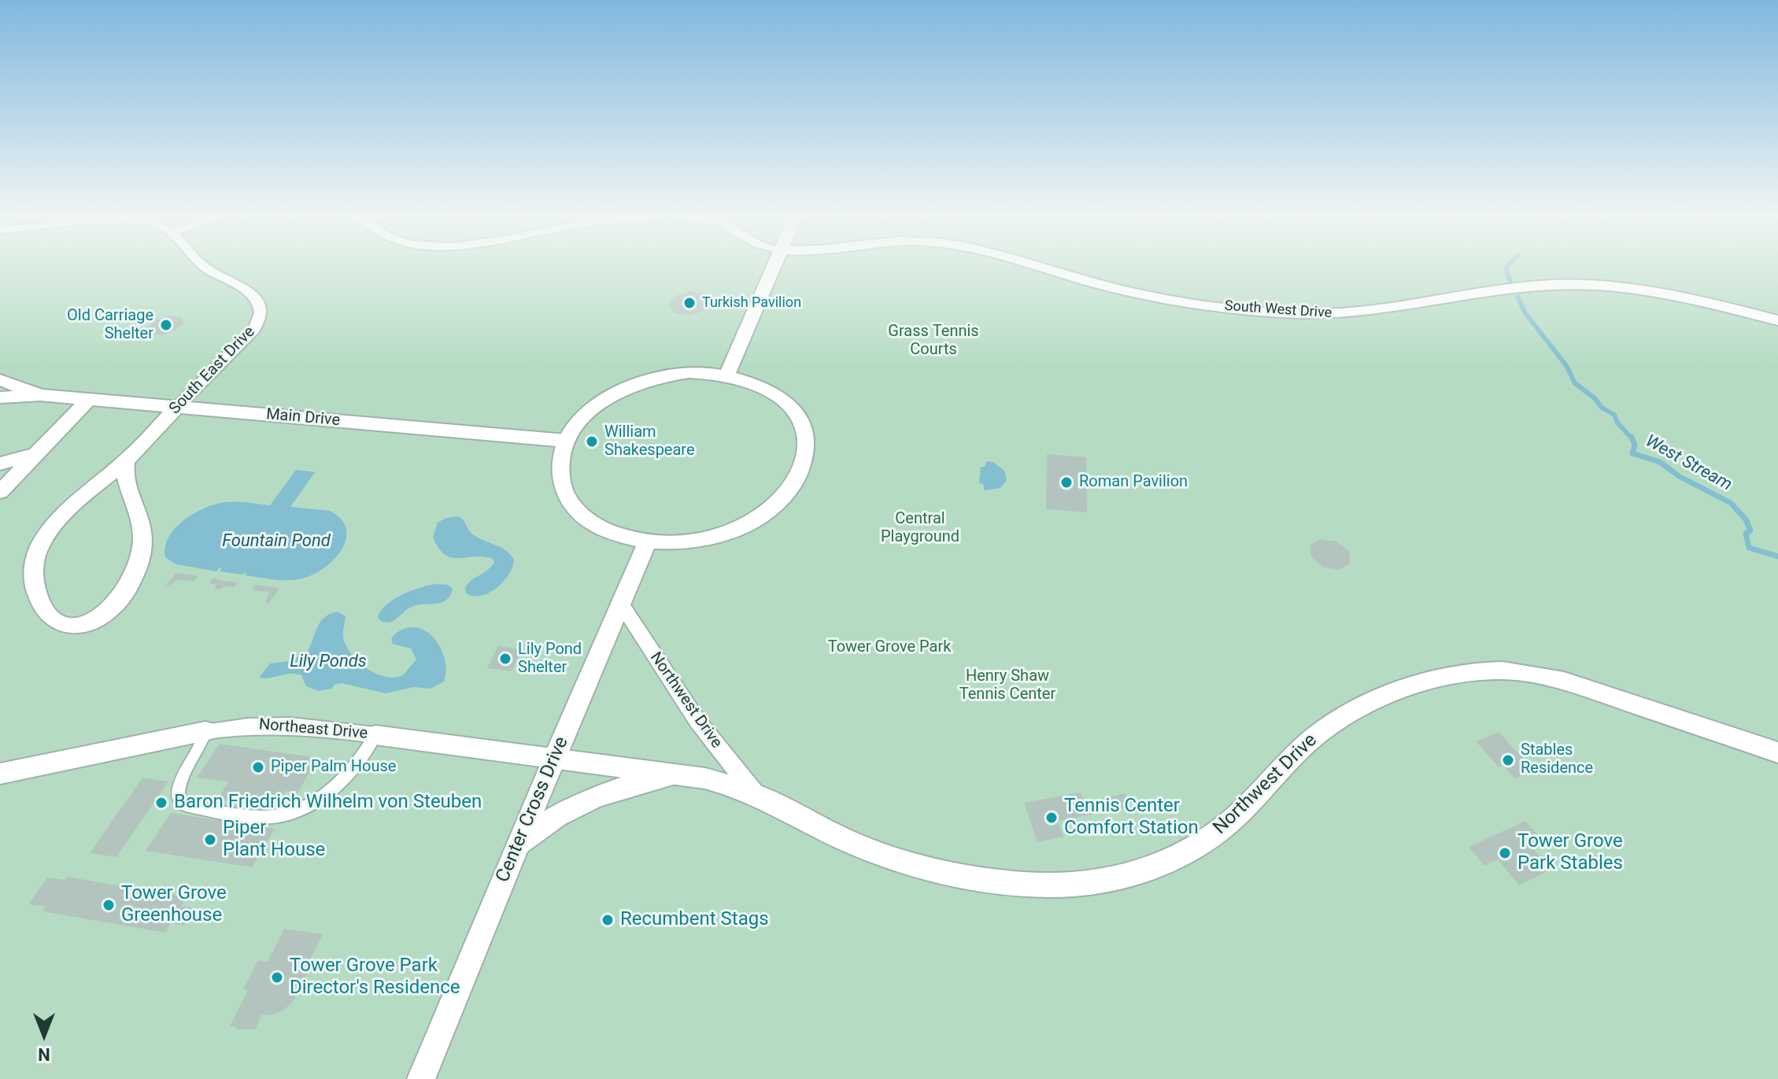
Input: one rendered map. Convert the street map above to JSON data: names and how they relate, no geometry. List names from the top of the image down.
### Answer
{
  "streets": {
    "street": [
      "South West Drive",
      "South East Drive",
      "Main Drive",
      "Northwest Drive",
      "Northeast Drive",
      "Center Cross Drive"
    ]
  },
  "crossings": [
    ["South East Drive", "Main Drive"],
    ["Main Drive", "Center Cross Drive"],
    ["Northwest Drive", "Northeast Drive"],
    ["Northwest Drive", "Center Cross Drive"],
    ["Northeast Drive", "Center Cross Drive"]
  ],
  "water": ["West Stream", "Fountain Pond", "Lily Ponds"],
  "parks": [
    "Grass Tennis Courts",
    "Central Playground",
    "Tower Grove Park",
    "Henry Shaw Tennis Center"
  ],
  "places": [
    "Turkish Pavilion",
    "Old Carriage Shelter",
    "William Shakespeare",
    "Roman Pavilion",
    "Lily Pond Shelter",
    "Stables Residence",
    "Piper Palm House",
    "Baron Friedrich Wilhelm von Steuben",
    "Tennis Center Comfort Station",
    "Piper Plant House",
    "Tower Grove Park Stables",
    "Tower Grove Greenhouse",
    "Recumbent Stags",
    "Tower Grove Park Director's Residence"
  ],
  "north": "bottom"
}
